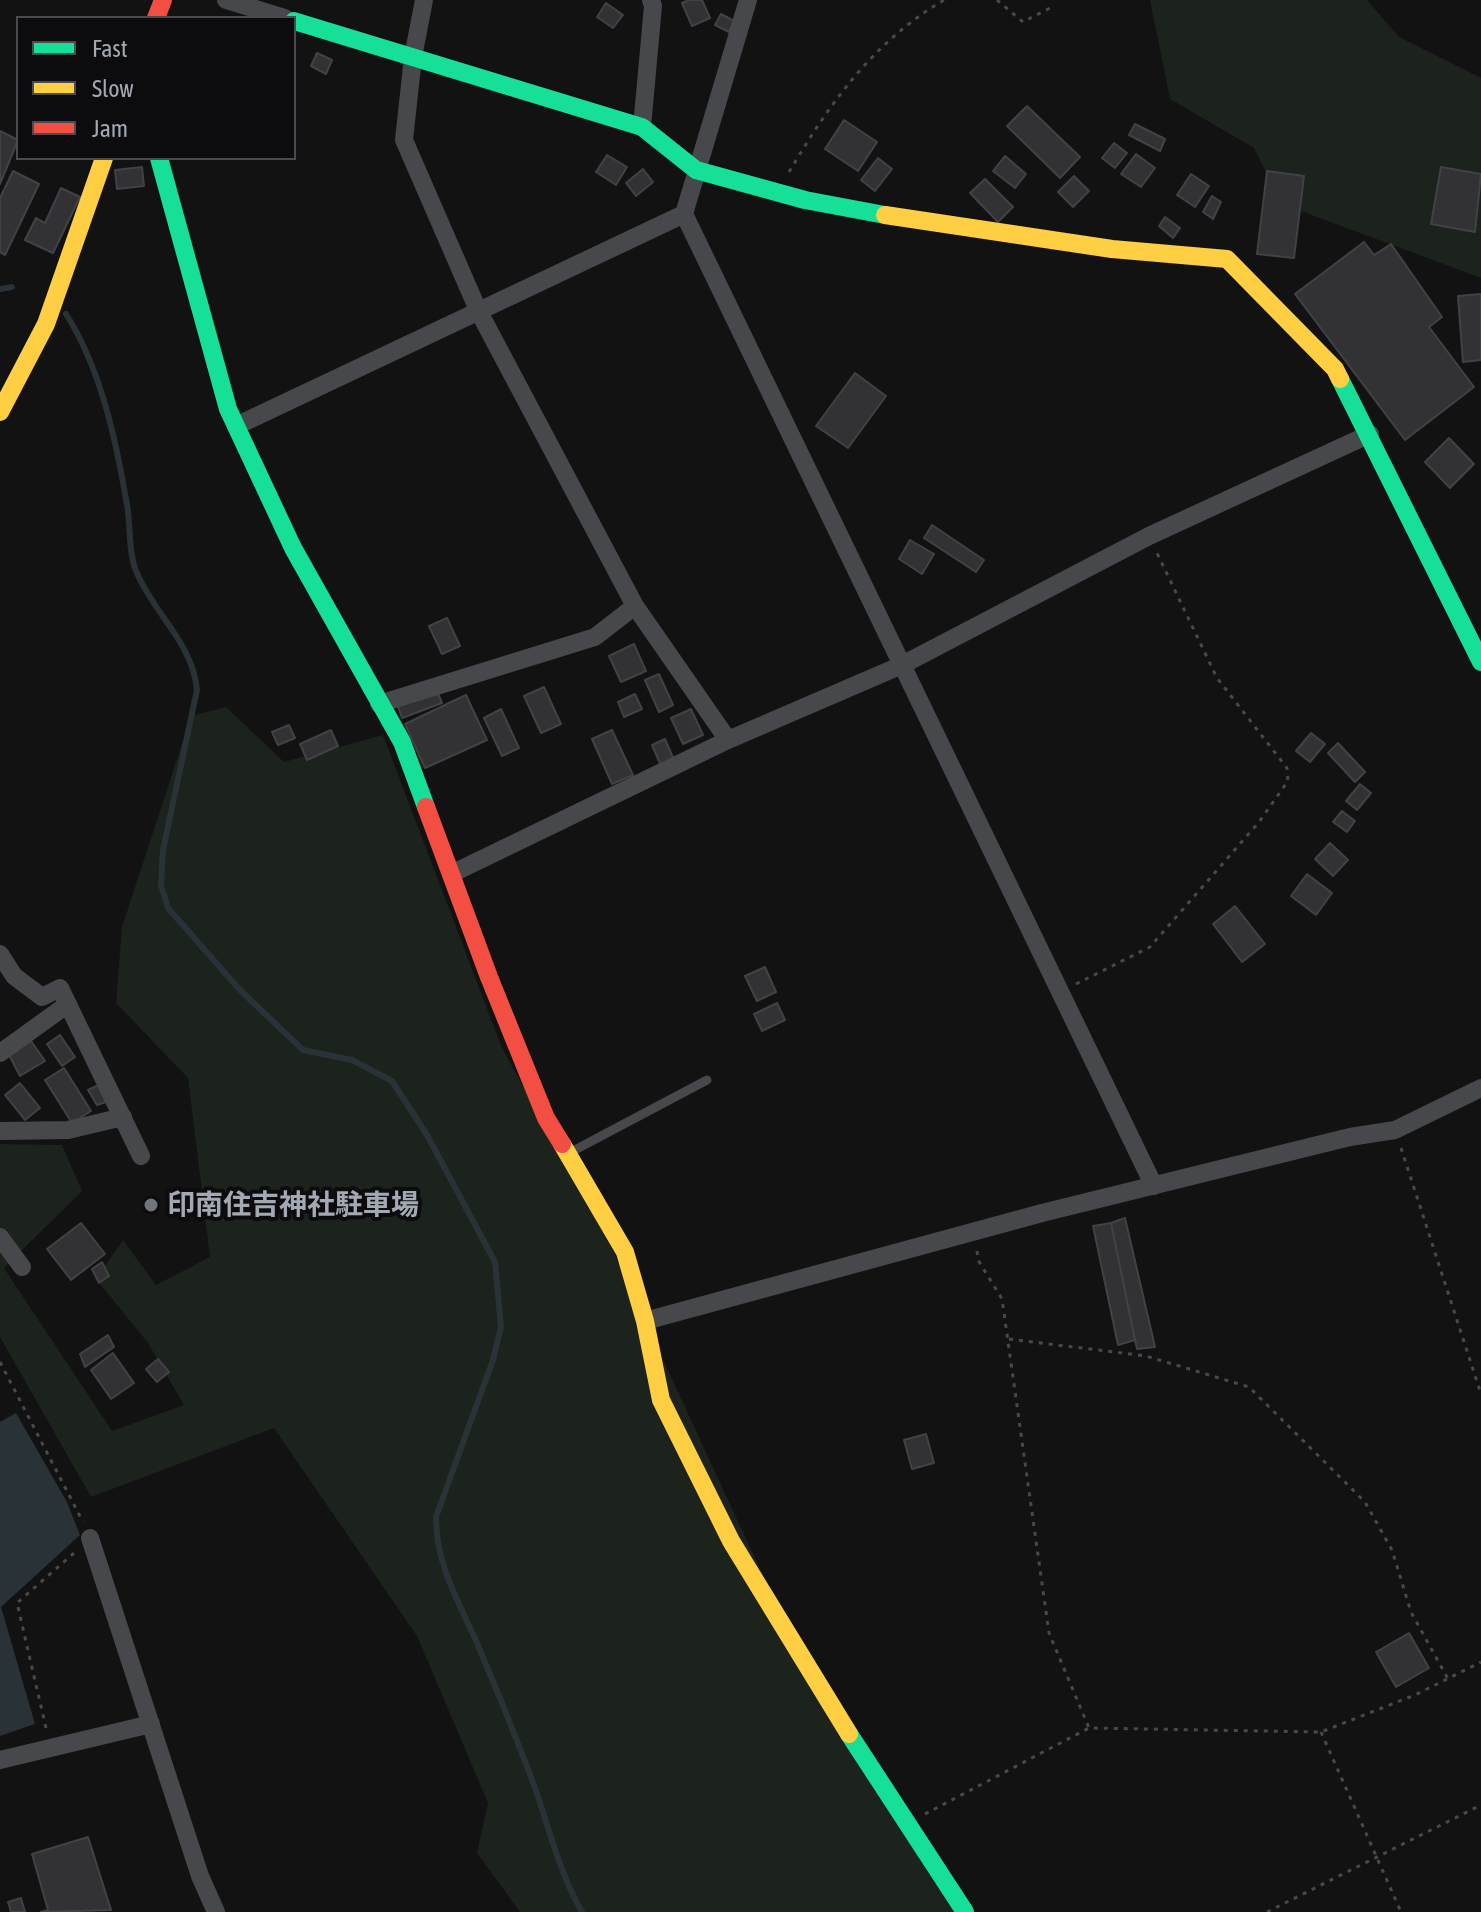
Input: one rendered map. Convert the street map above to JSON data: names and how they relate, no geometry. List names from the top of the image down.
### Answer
{
  "places": ["印南住吉神社駐車場"],
  "legend": ["Fast", "Slow", "Jam"]
}
